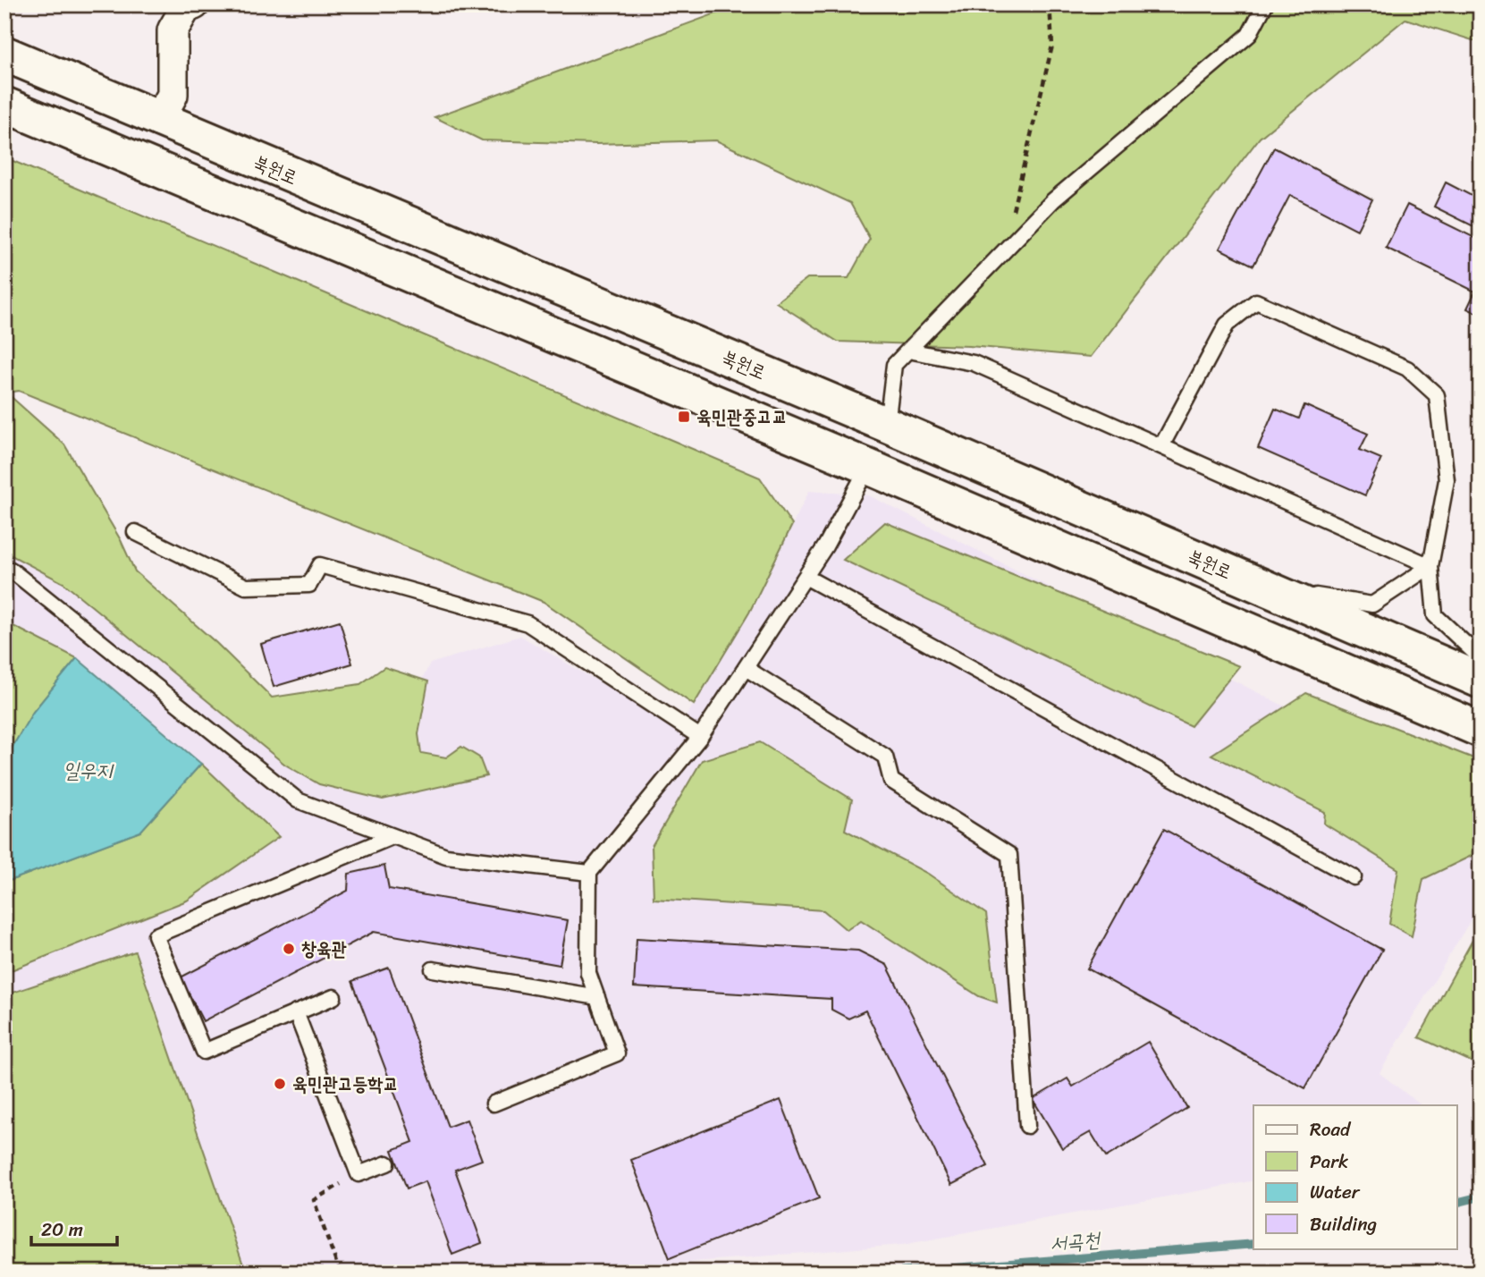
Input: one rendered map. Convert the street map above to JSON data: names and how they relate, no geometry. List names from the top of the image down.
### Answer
{
  "streets": {
    "street": ["북원로"]
  },
  "water": ["일우지", "서곡천"],
  "places": {
    "transit": ["육민관중고교"],
    "other": ["창육관", "육민관고등학교"]
  },
  "legend": [
    "Road",
    "Park",
    "Water",
    "Building"
  ],
  "scale_bar": "20 m"
}
